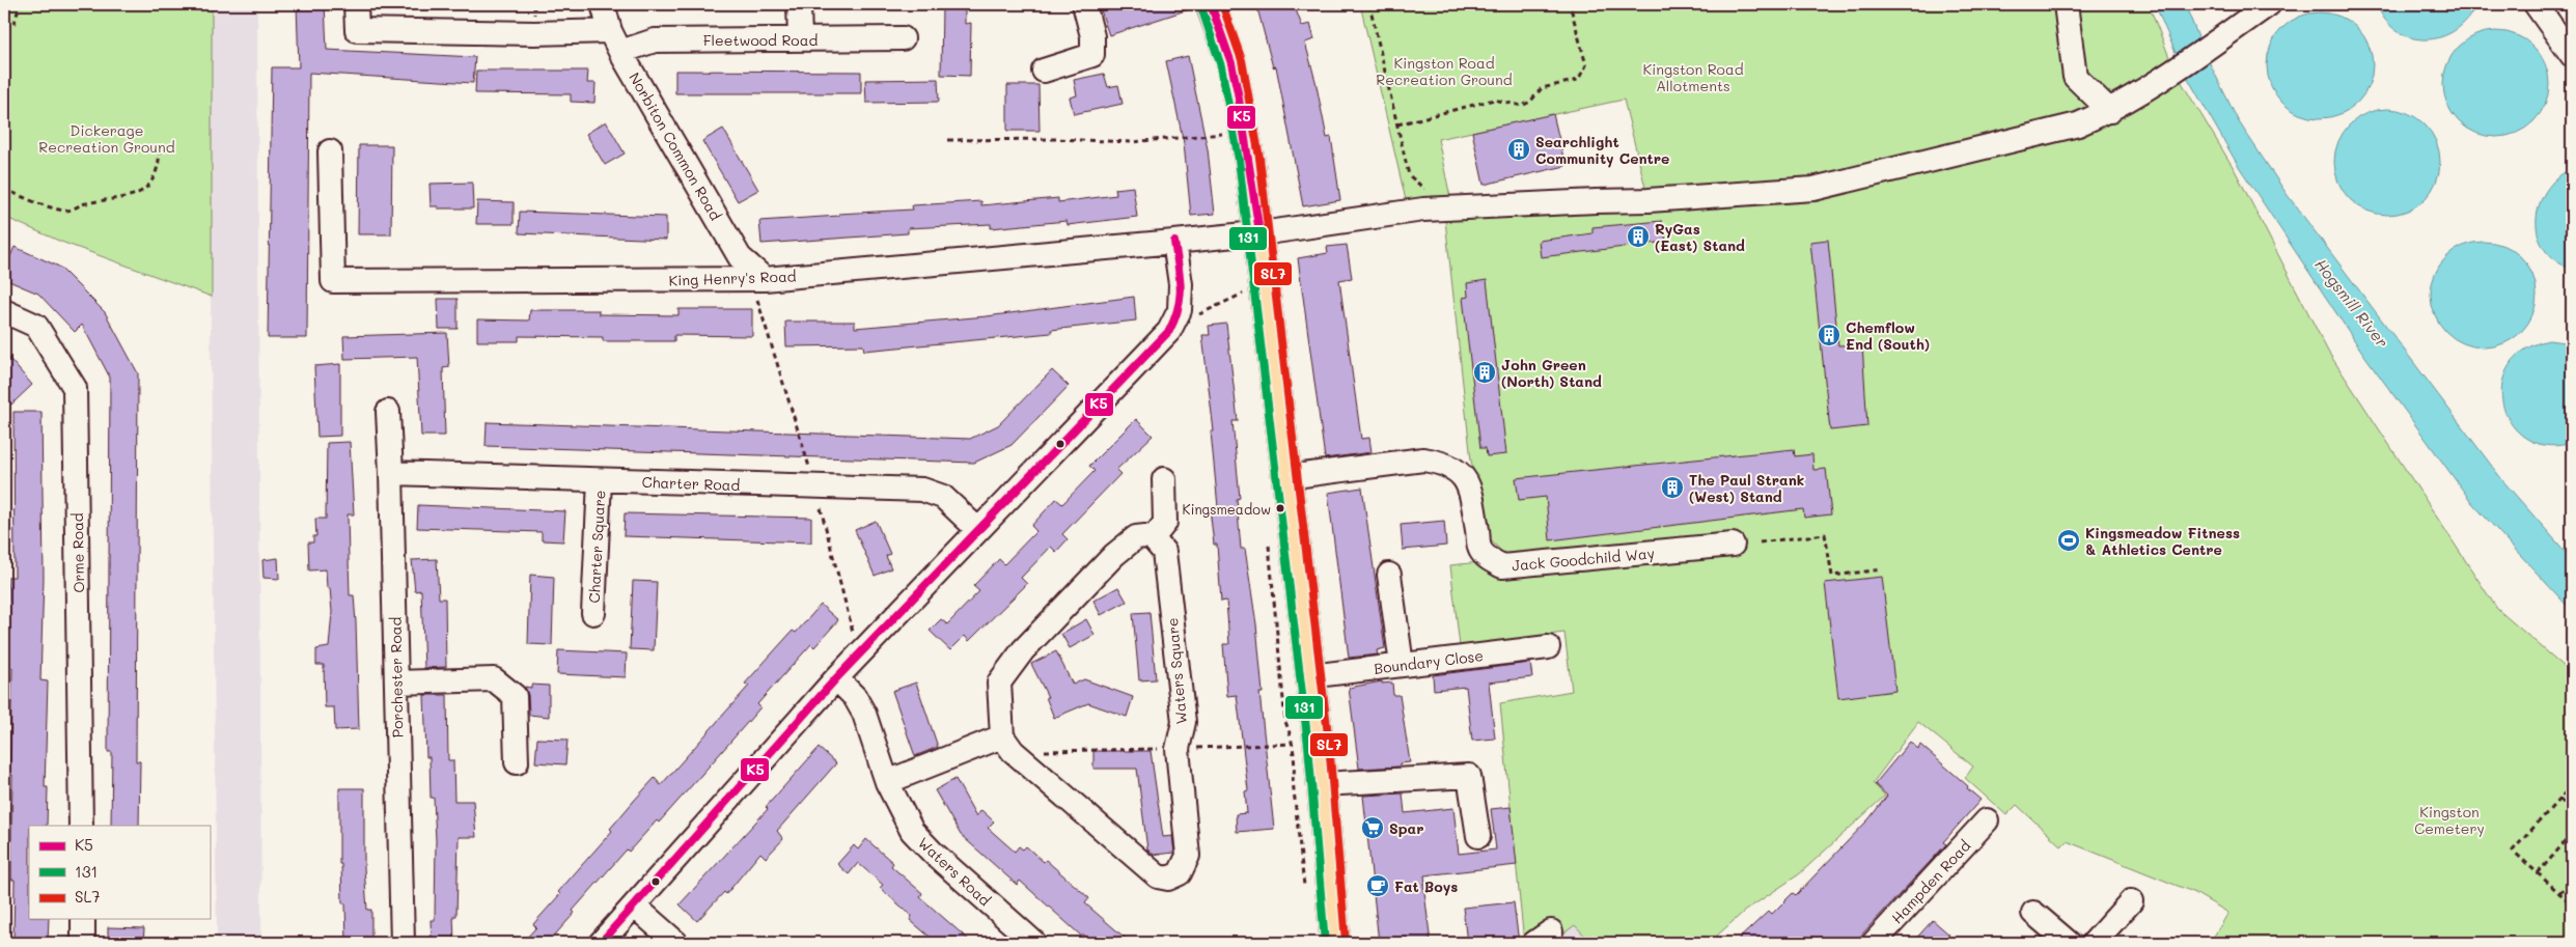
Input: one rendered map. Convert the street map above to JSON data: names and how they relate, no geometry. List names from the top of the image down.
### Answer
{
  "streets": {
    "street": [
      "Fleetwood Road",
      "Norbiton Common Road",
      "King Henry's Road",
      "Charter Road",
      "Charter Square",
      "Orme Road",
      "Jack Goodchild Way",
      "Boundary Close",
      "Waters Square",
      "Porchester Road",
      "Waters Road",
      "Hampden Road"
    ]
  },
  "crossings": [
    ["Fleetwood Road", "Norbiton Common Road"],
    ["Norbiton Common Road", "King Henry's Road"],
    ["Charter Road", "Charter Square"],
    ["Charter Road", "Porchester Road"]
  ],
  "water": ["Hogsmill River"],
  "parks": [
    "Kingston Road Recreation Ground",
    "Kingston Road Allotments",
    "Dickerage Recreation Ground",
    "Kingston Cemetery"
  ],
  "places": {
    "building": [
      "Searchlight Community Centre",
      "RyGas (East) Stand",
      "Chemflow End (South)",
      "John Green (North) Stand",
      "The Paul Strank (West) Stand"
    ],
    "other": ["Kingsmeadow"],
    "sports": ["Kingsmeadow Fitness & Athletics Centre"],
    "supermarket": ["Spar"],
    "cafe": ["Fat Boys"]
  },
  "lines": ["transit line K5", "transit line SL7", "transit line 131"],
  "legend": ["K5", "131", "SL7"]
}
